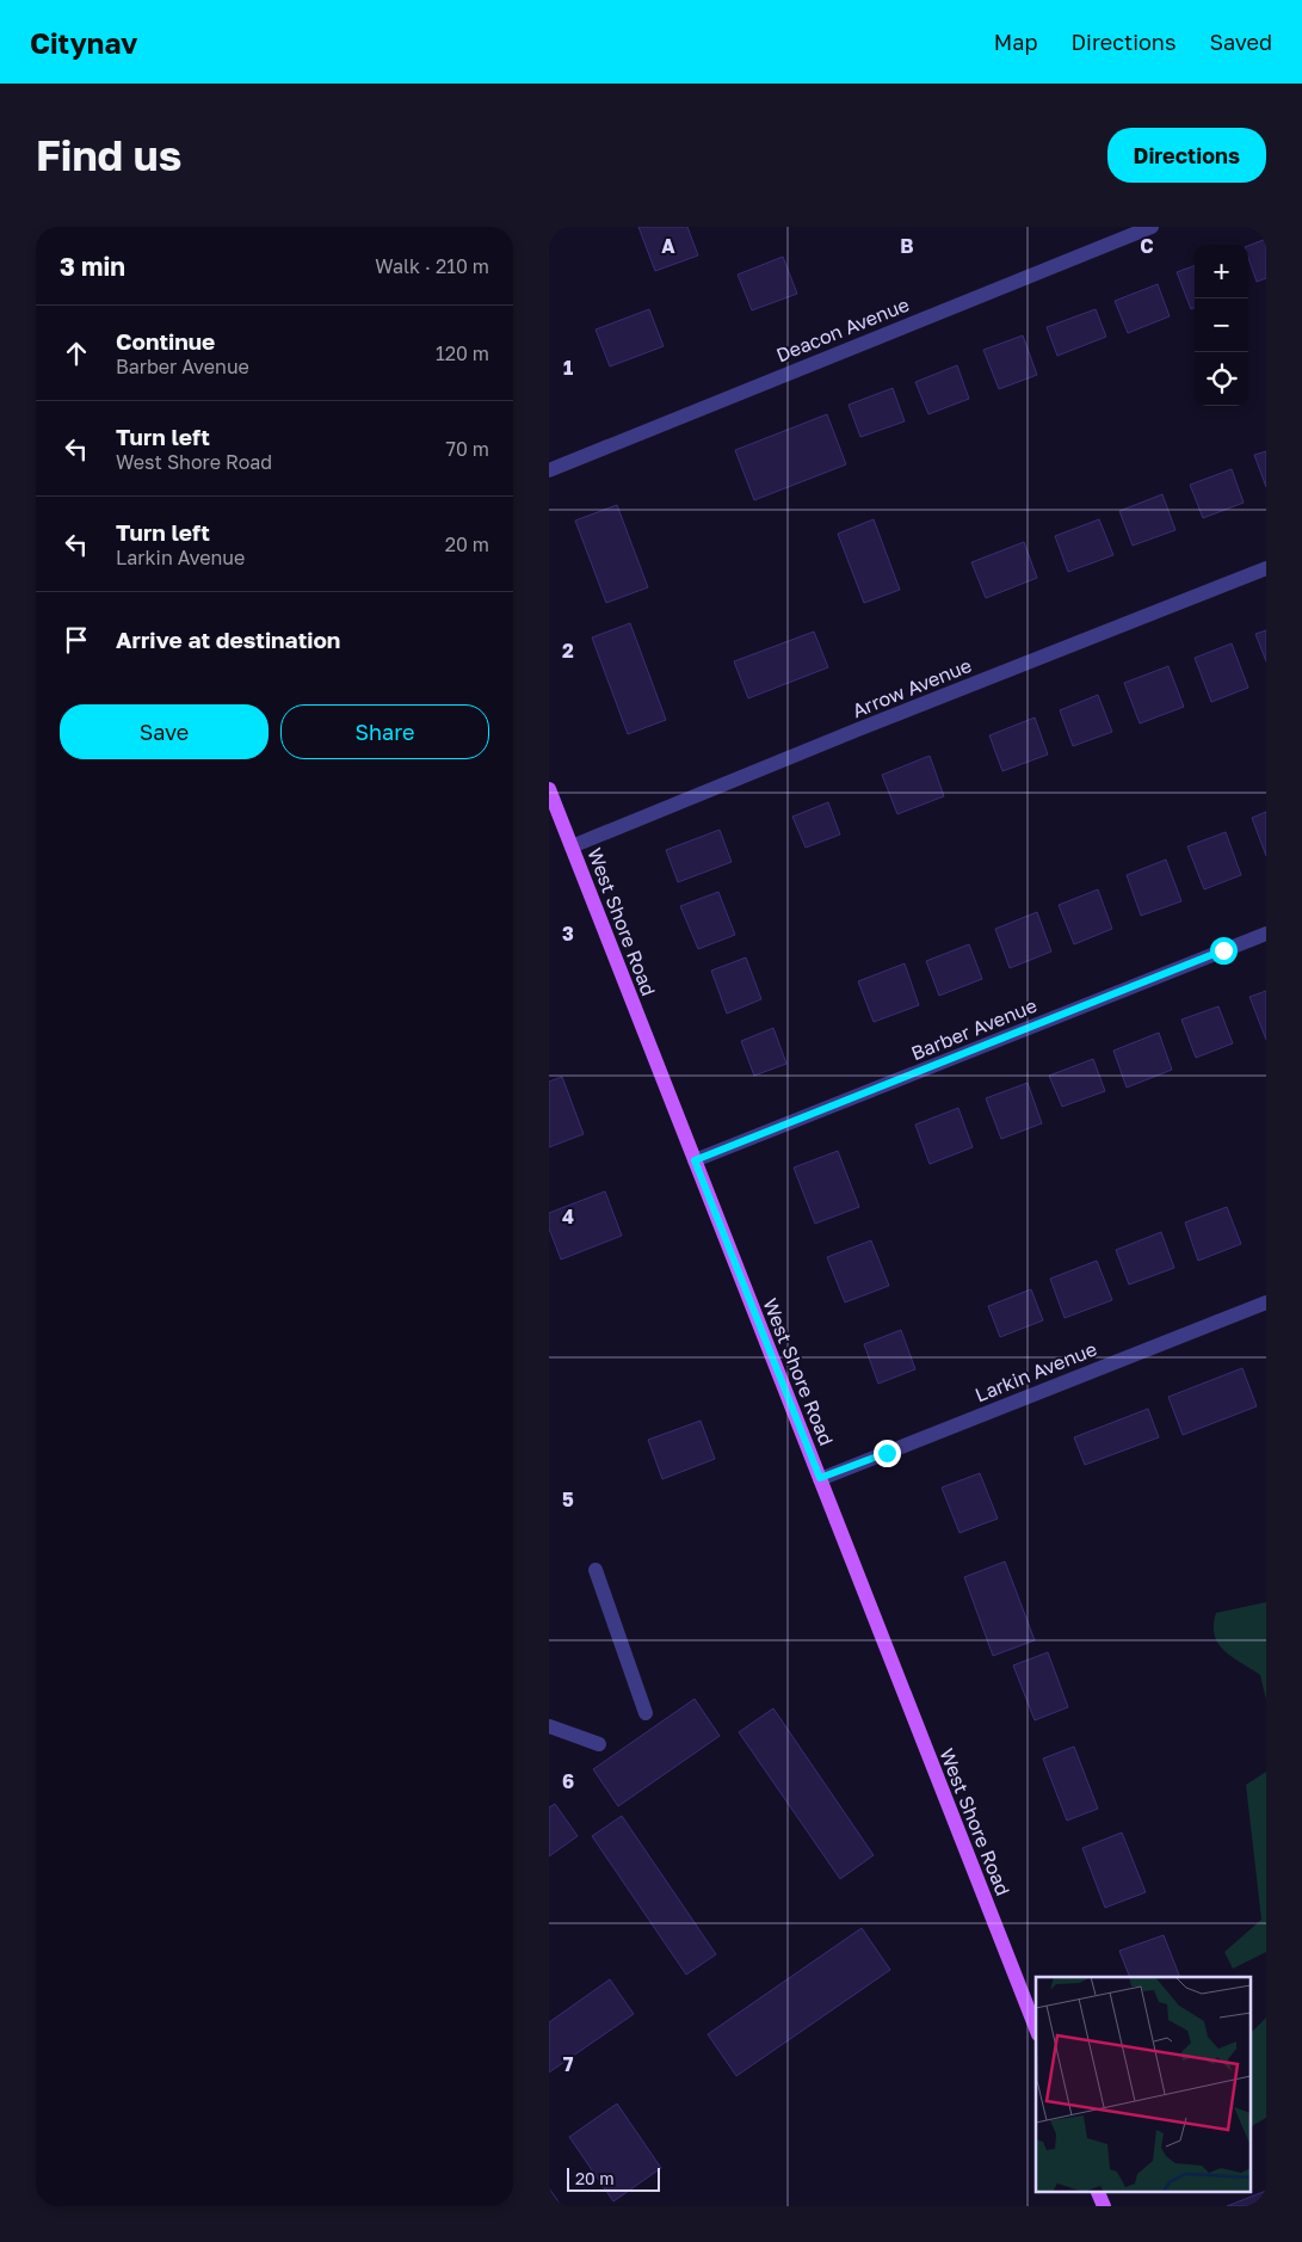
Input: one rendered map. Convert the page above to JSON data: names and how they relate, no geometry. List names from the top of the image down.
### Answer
{
  "streets": {
    "main road": ["West Shore Road"],
    "street": [
      "Deacon Avenue",
      "Arrow Avenue",
      "Barber Avenue",
      "Larkin Avenue"
    ]
  },
  "crossings": [
    ["Arrow Avenue", "West Shore Road"],
    ["West Shore Road", "Barber Avenue"],
    ["West Shore Road", "Larkin Avenue"]
  ],
  "scale_bar": "20 m",
  "page": {
    "header": "Citynav",
    "nav": ["Map", "Directions", "Saved"],
    "buttons": [
      "Directions",
      ["Save", "Share"]
    ],
    "title": "Find us",
    "heading": ["3 min", "Walk · 210 m"],
    "map_buttons": ["+", "−"],
    "list": [
      ["Continue", "Barber Avenue", "120 m"],
      ["Turn left", "West Shore Road", "70 m"],
      ["Turn left", "Larkin Avenue", "20 m"],
      "Arrive at destination"
    ],
    "scale": "20 m"
  },
  "grid": {
    "columns": ["A", "B", "C"],
    "rows": [
      "1",
      "2",
      "3",
      "4",
      "5",
      "6",
      "7"
    ]
  }
}
